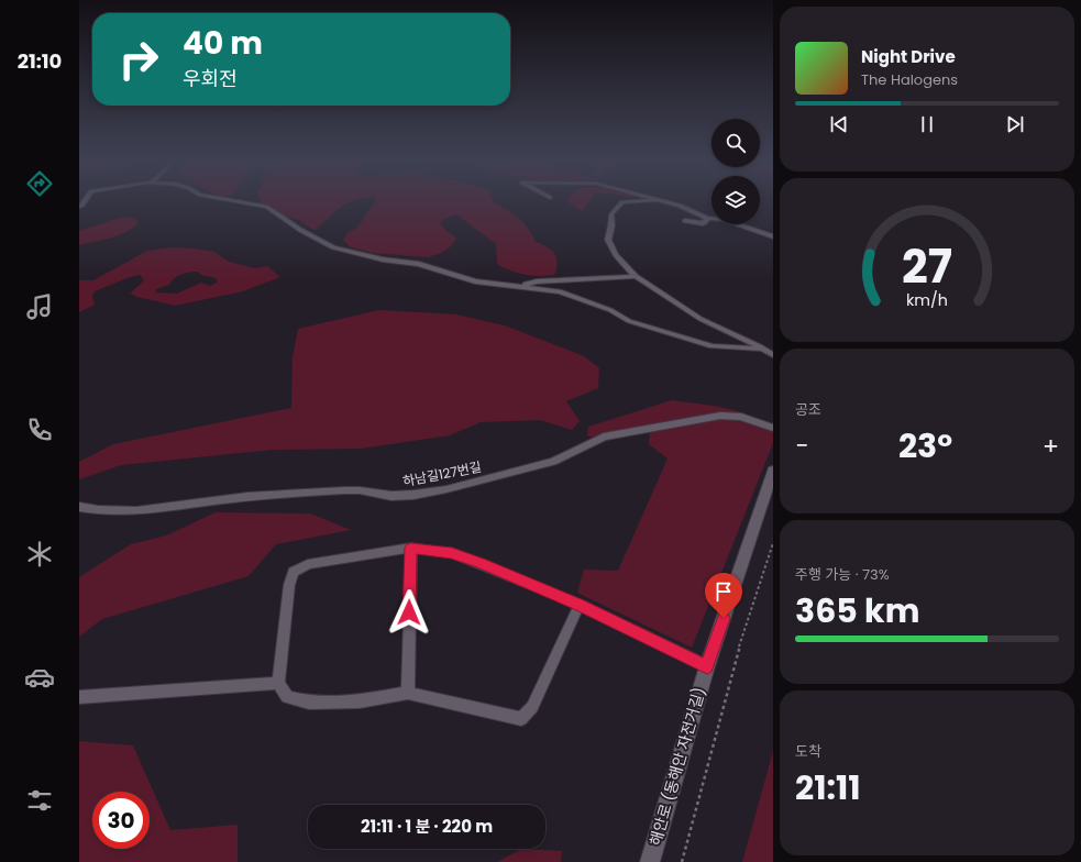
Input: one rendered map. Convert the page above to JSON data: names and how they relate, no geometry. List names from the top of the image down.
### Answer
{
  "streets": {
    "street": ["하남길127번길", "해안로 (동해안 자전거길)"]
  },
  "page": {
    "tabs": "21:10",
    "turn": ["40 m", "우회전"],
    "song": ["Night Drive", "The Halogens"],
    "tile": [
      "공조",
      ["주행 가능 · 73%", "365 km"],
      ["도착", "21:11"]
    ],
    "heat": ["−", "23°", "+"],
    "limit": "30",
    "trip": "21:11 · 1 분 · 220 m",
    "gauge": ["27", "km/h"]
  }
}
